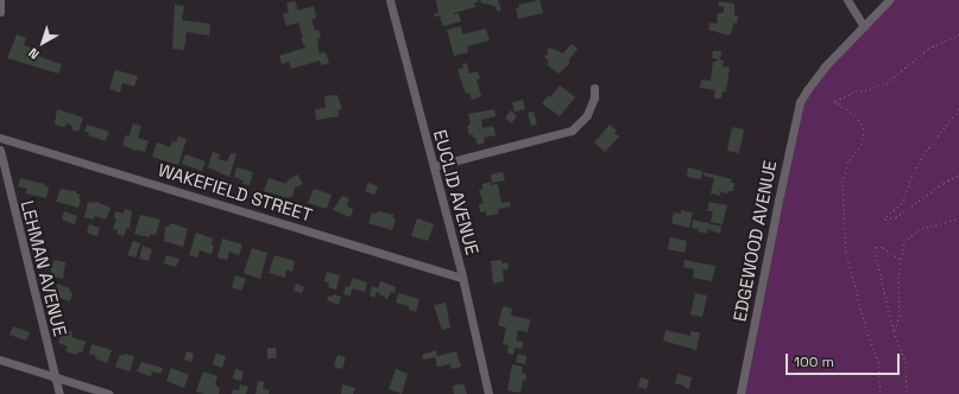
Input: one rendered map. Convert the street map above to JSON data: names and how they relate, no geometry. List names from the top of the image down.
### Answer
{
  "streets": {
    "street": [
      "WAKEFIELD STREET",
      "EUCLID AVENUE",
      "EDGEWOOD AVENUE",
      "LEHMAN AVENUE"
    ]
  },
  "crossings": [
    ["WAKEFIELD STREET", "EUCLID AVENUE"]
  ],
  "scale_bar": "100 m",
  "north": "bottom left"
}
